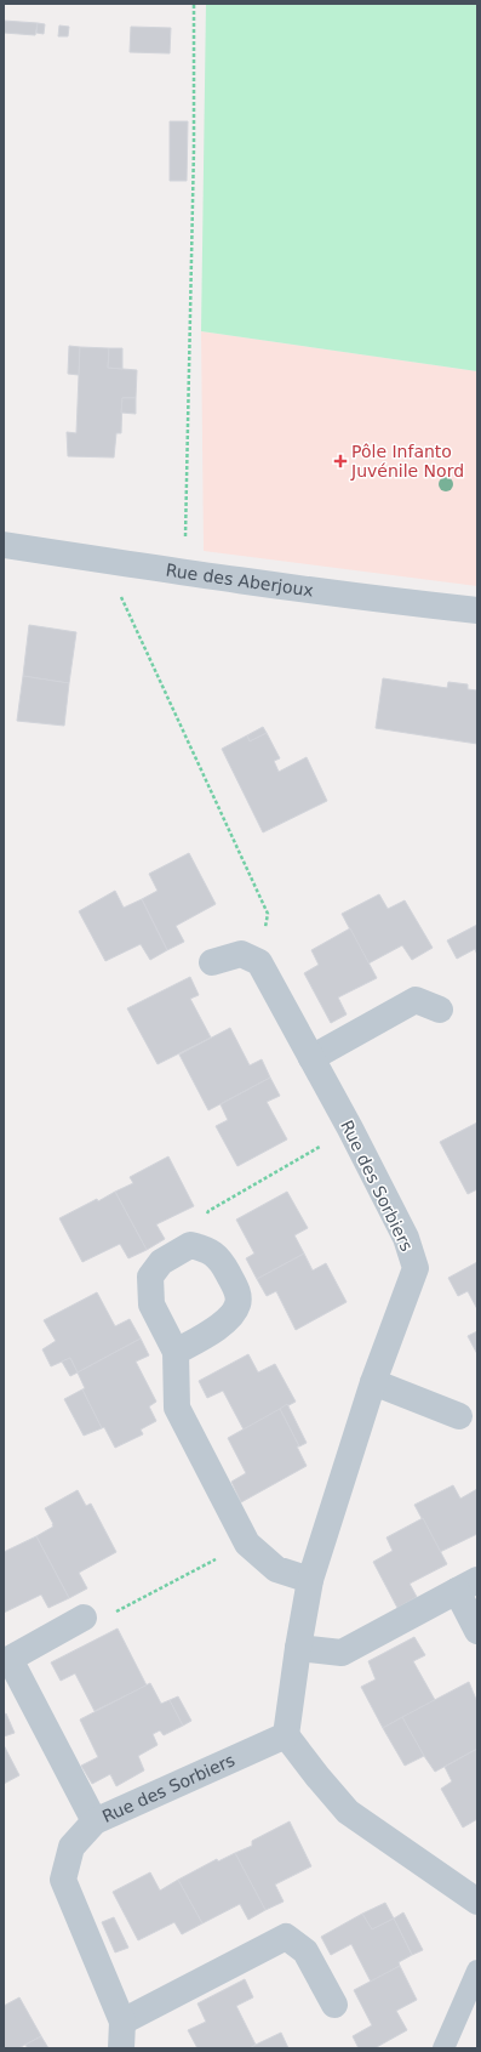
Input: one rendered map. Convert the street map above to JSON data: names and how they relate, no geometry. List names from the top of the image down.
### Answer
{
  "streets": {
    "street": ["Rue des Aberjoux", "Rue des Sorbiers"]
  },
  "places": {
    "health": ["Pôle Infanto Juvénile Nord"]
  }
}
